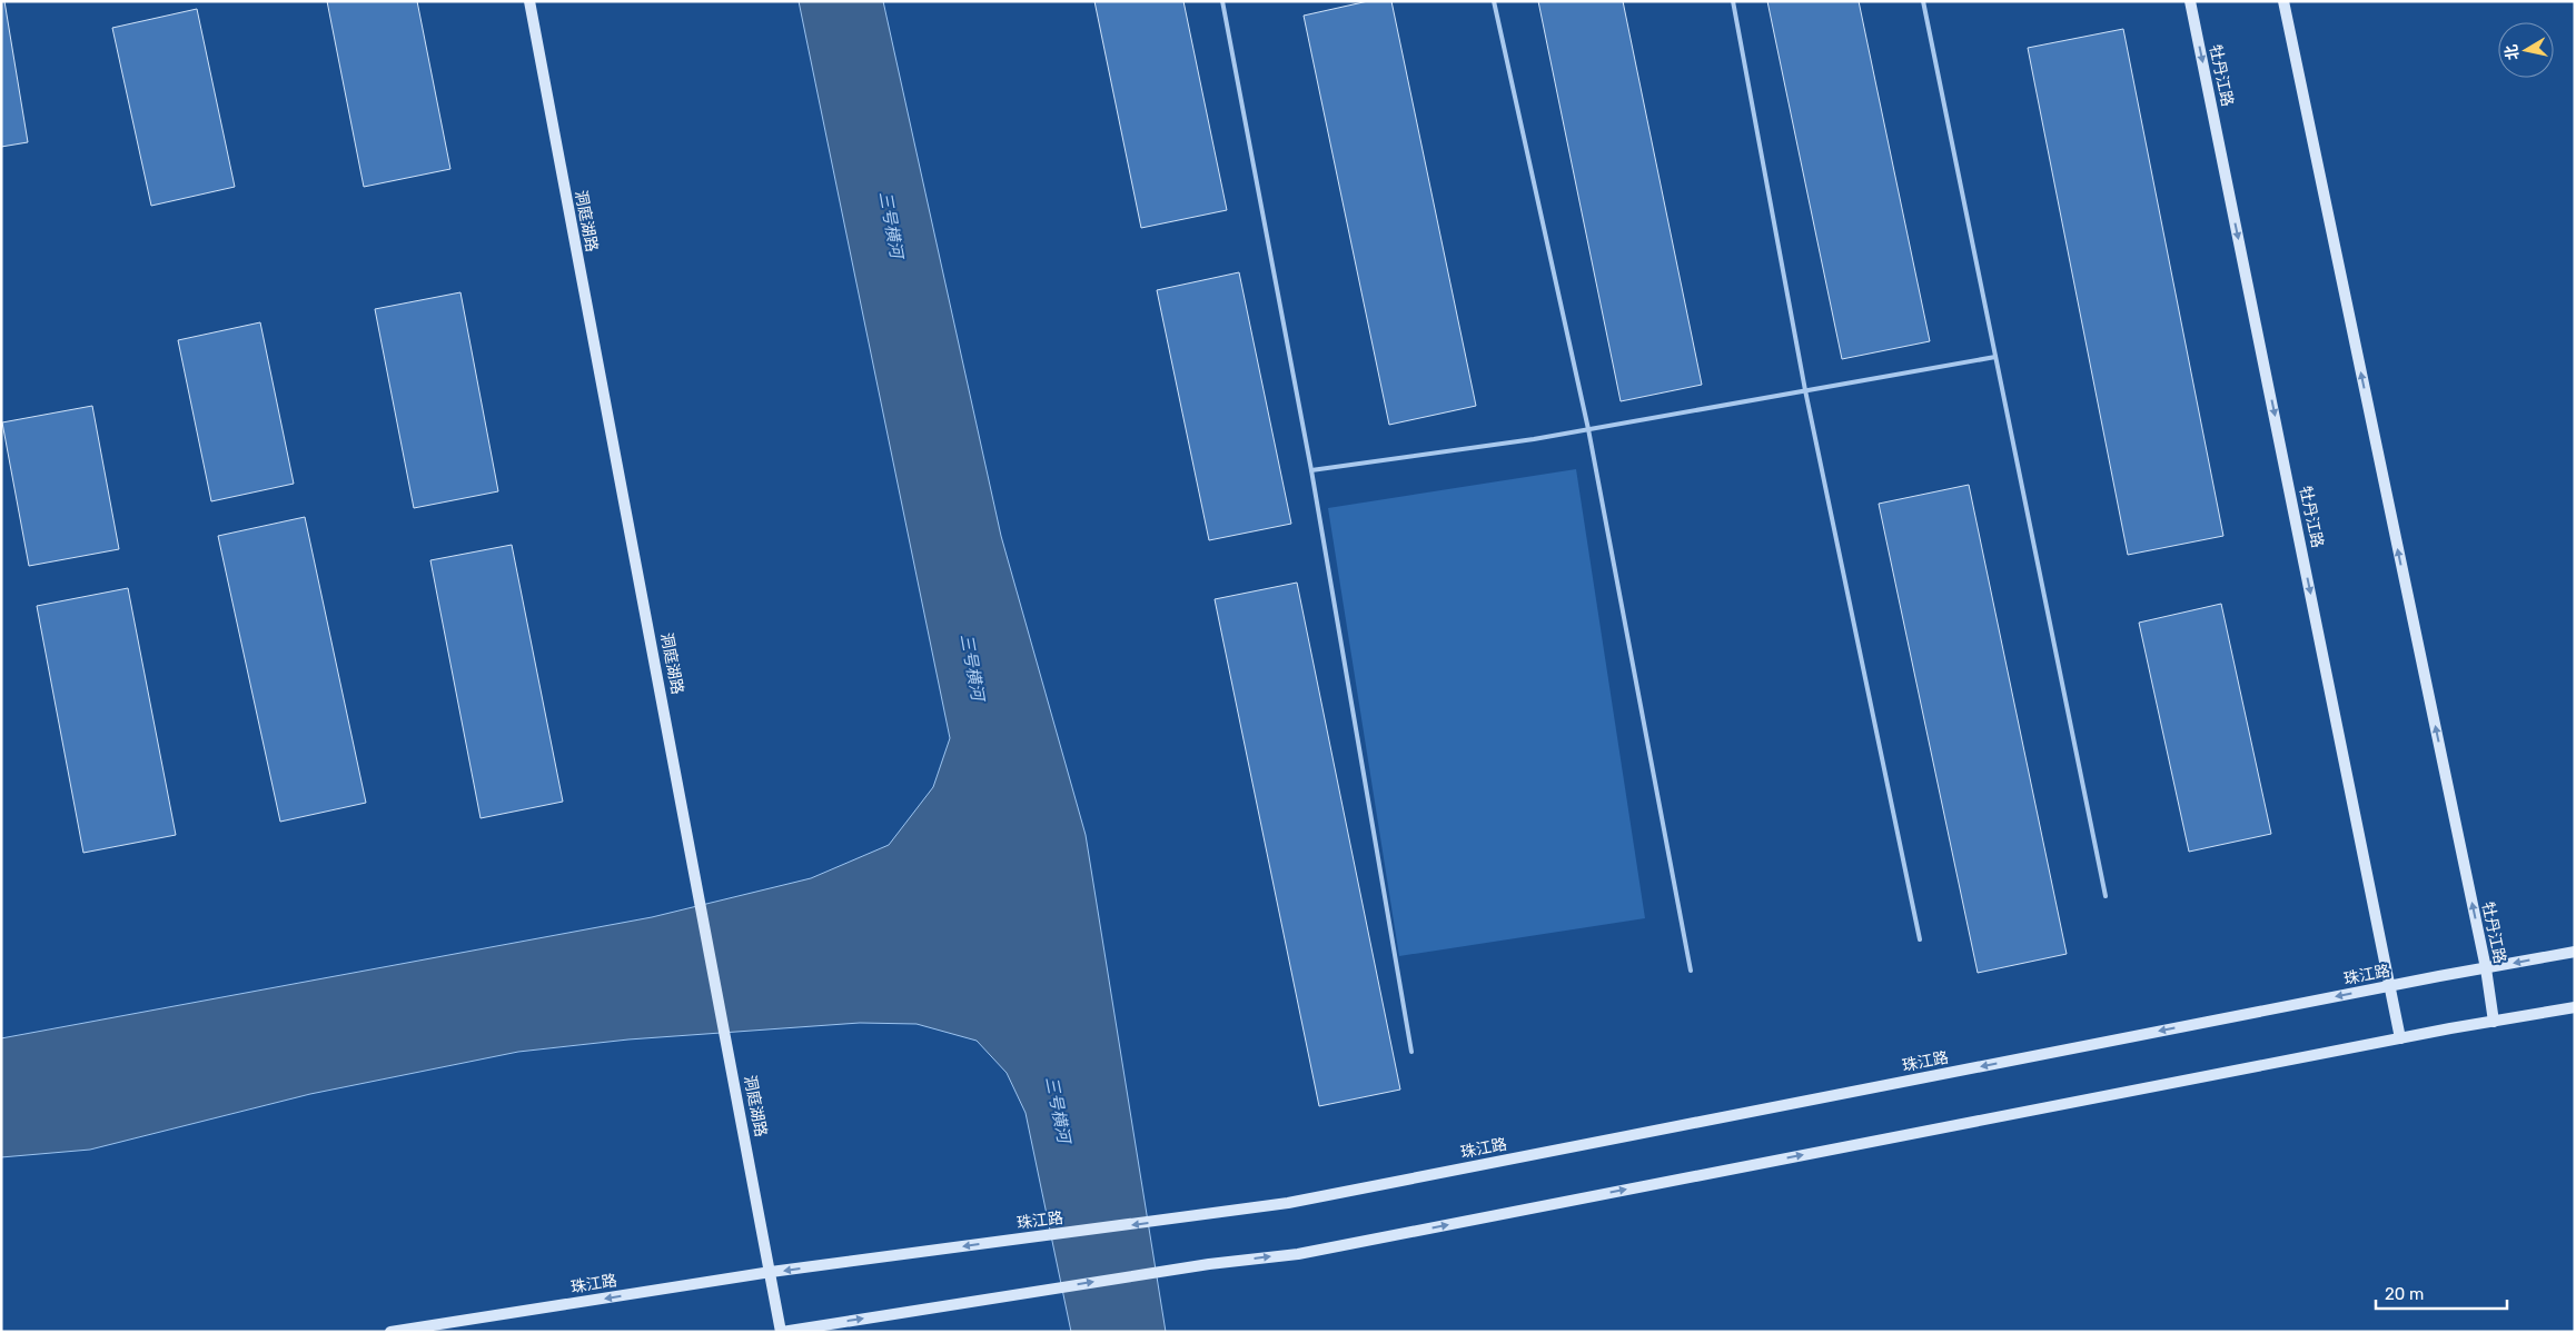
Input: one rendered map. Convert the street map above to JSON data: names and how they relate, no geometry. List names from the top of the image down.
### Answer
{
  "streets": {
    "street": ["牡丹江路", "洞庭湖路", "珠江路"]
  },
  "crossings": [
    ["牡丹江路", "珠江路"],
    ["洞庭湖路", "珠江路"]
  ],
  "water": ["三号横河"],
  "scale_bar": "20 m",
  "north": "left"
}
